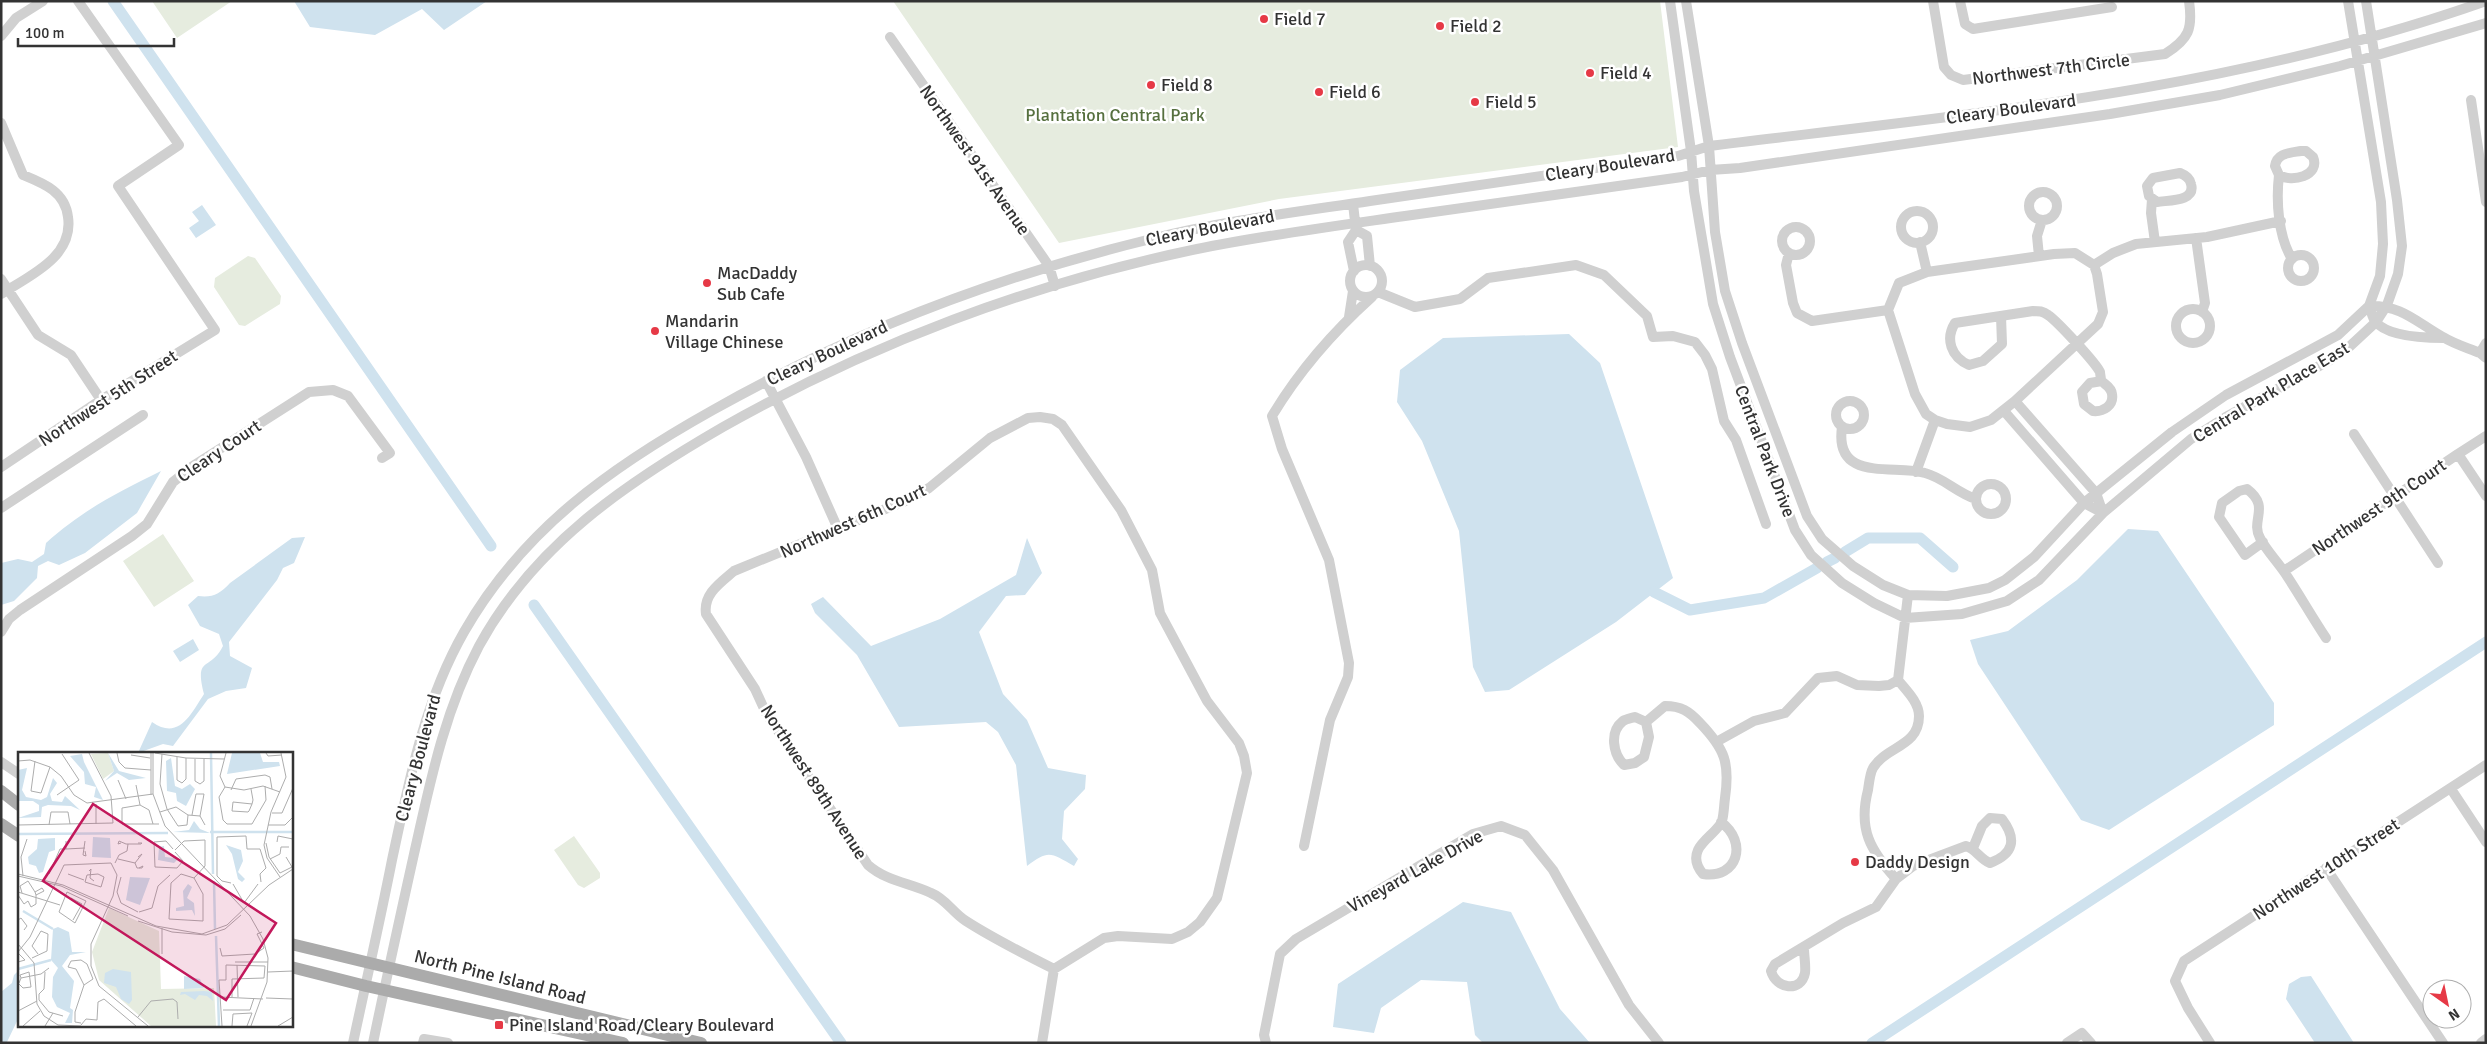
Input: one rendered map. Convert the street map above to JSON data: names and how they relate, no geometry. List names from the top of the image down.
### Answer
{
  "streets": {
    "main road": ["North Pine Island Road"],
    "street": [
      "Northwest 7th Circle",
      "Cleary Boulevard",
      "Northwest 91st Avenue",
      "Central Park Place East",
      "Northwest 5th Street",
      "Cleary Court",
      "Central Park Drive",
      "Northwest 9th Court",
      "Northwest 6th Court",
      "Northwest 89th Avenue",
      "Northwest 10th Street",
      "Vineyard Lake Drive"
    ]
  },
  "crossings": [
    ["Cleary Boulevard", "Northwest 91st Avenue"],
    ["Cleary Boulevard", "Central Park Place East"],
    ["Cleary Boulevard", "Central Park Drive"],
    ["Cleary Boulevard", "North Pine Island Road"],
    ["Central Park Place East", "Central Park Drive"],
    ["Northwest 6th Court", "Northwest 89th Avenue"]
  ],
  "parks": ["Plantation Central Park"],
  "places": {
    "other": [
      "Field 7",
      "Field 2",
      "Field 4",
      "Field 8",
      "Field 6",
      "Field 5",
      "MacDaddy Sub Cafe",
      "Mandarin Village Chinese",
      "Daddy Design"
    ],
    "transit": ["Pine Island Road/Cleary Boulevard"]
  },
  "scale_bar": "100 m",
  "north": "bottom right"
}
